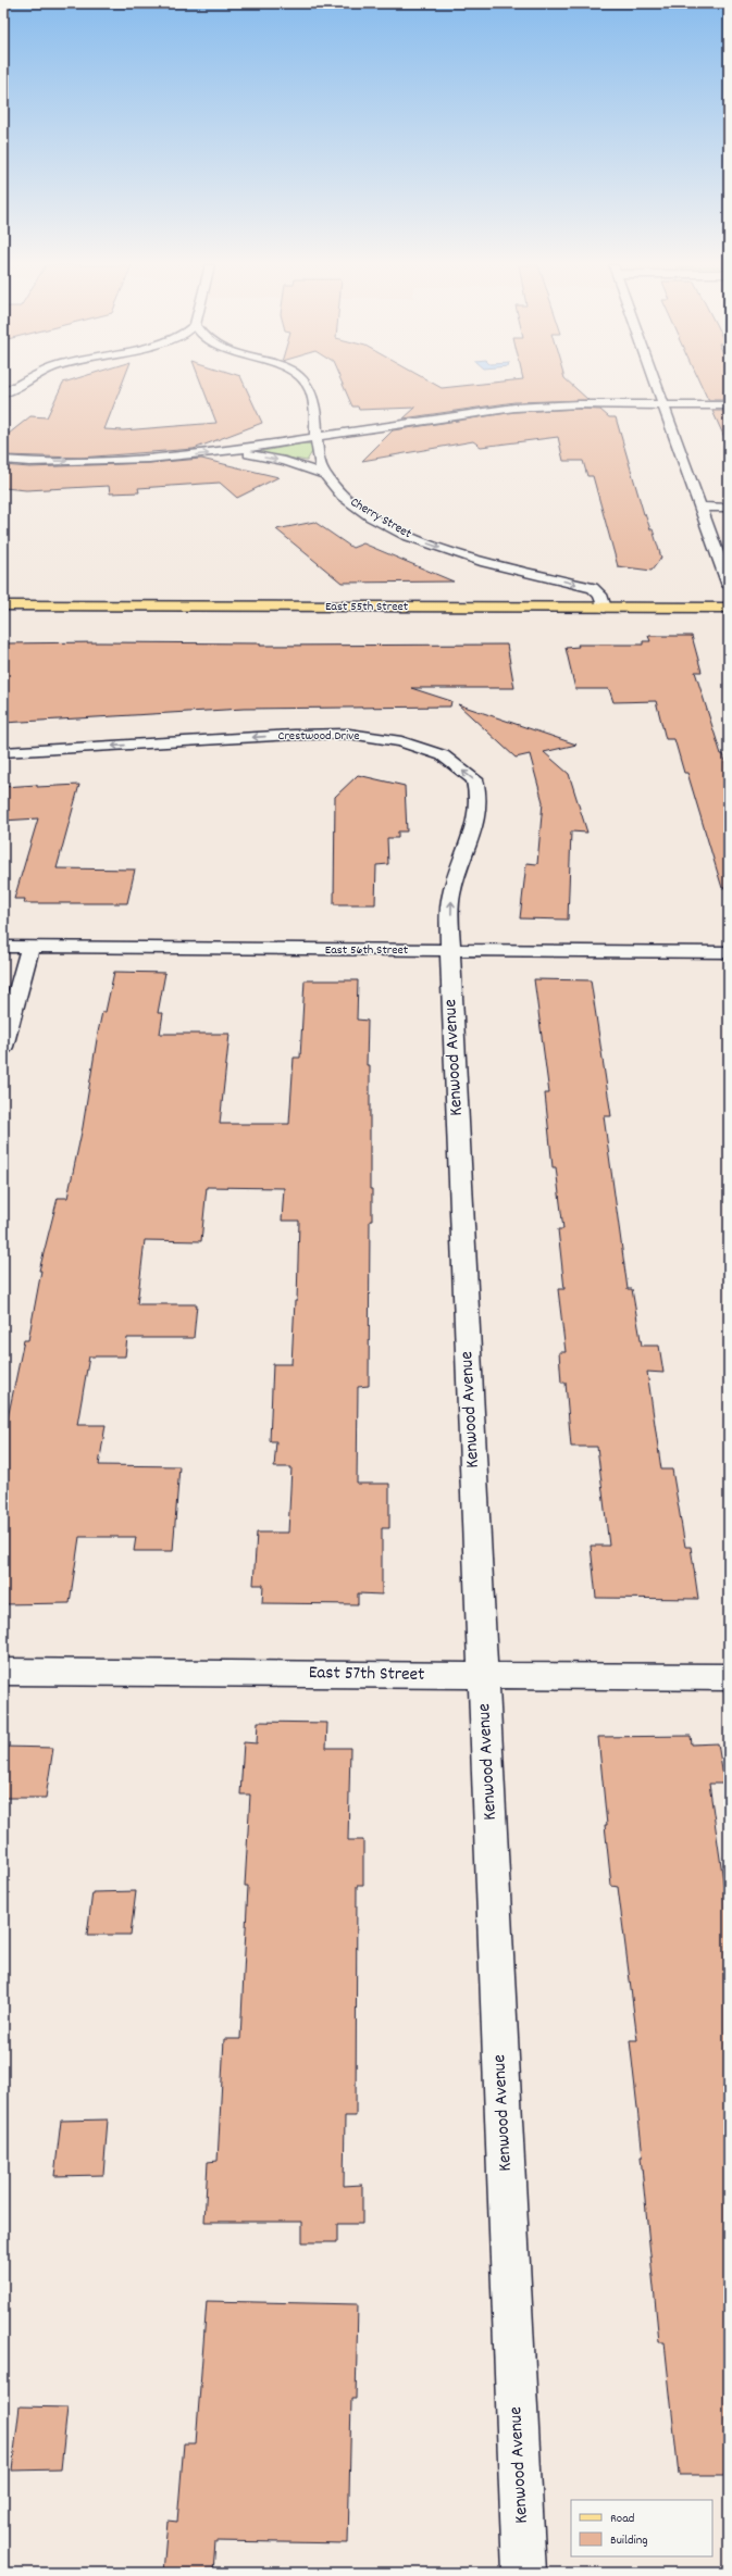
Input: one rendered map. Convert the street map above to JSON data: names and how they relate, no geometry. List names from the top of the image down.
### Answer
{
  "streets": {
    "main road": ["East 55th Street"],
    "street": [
      "Cherry Street",
      "Crestwood Drive",
      "East 56th Street",
      "Kenwood Avenue",
      "East 57th Street"
    ]
  },
  "crossings": [
    ["Cherry Street", "East 55th Street"],
    ["Crestwood Drive", "East 56th Street"],
    ["Crestwood Drive", "Kenwood Avenue"],
    ["East 56th Street", "Kenwood Avenue"],
    ["Kenwood Avenue", "East 57th Street"]
  ],
  "one_way": ["Cherry Street"],
  "legend": ["Road", "Building"]
}
